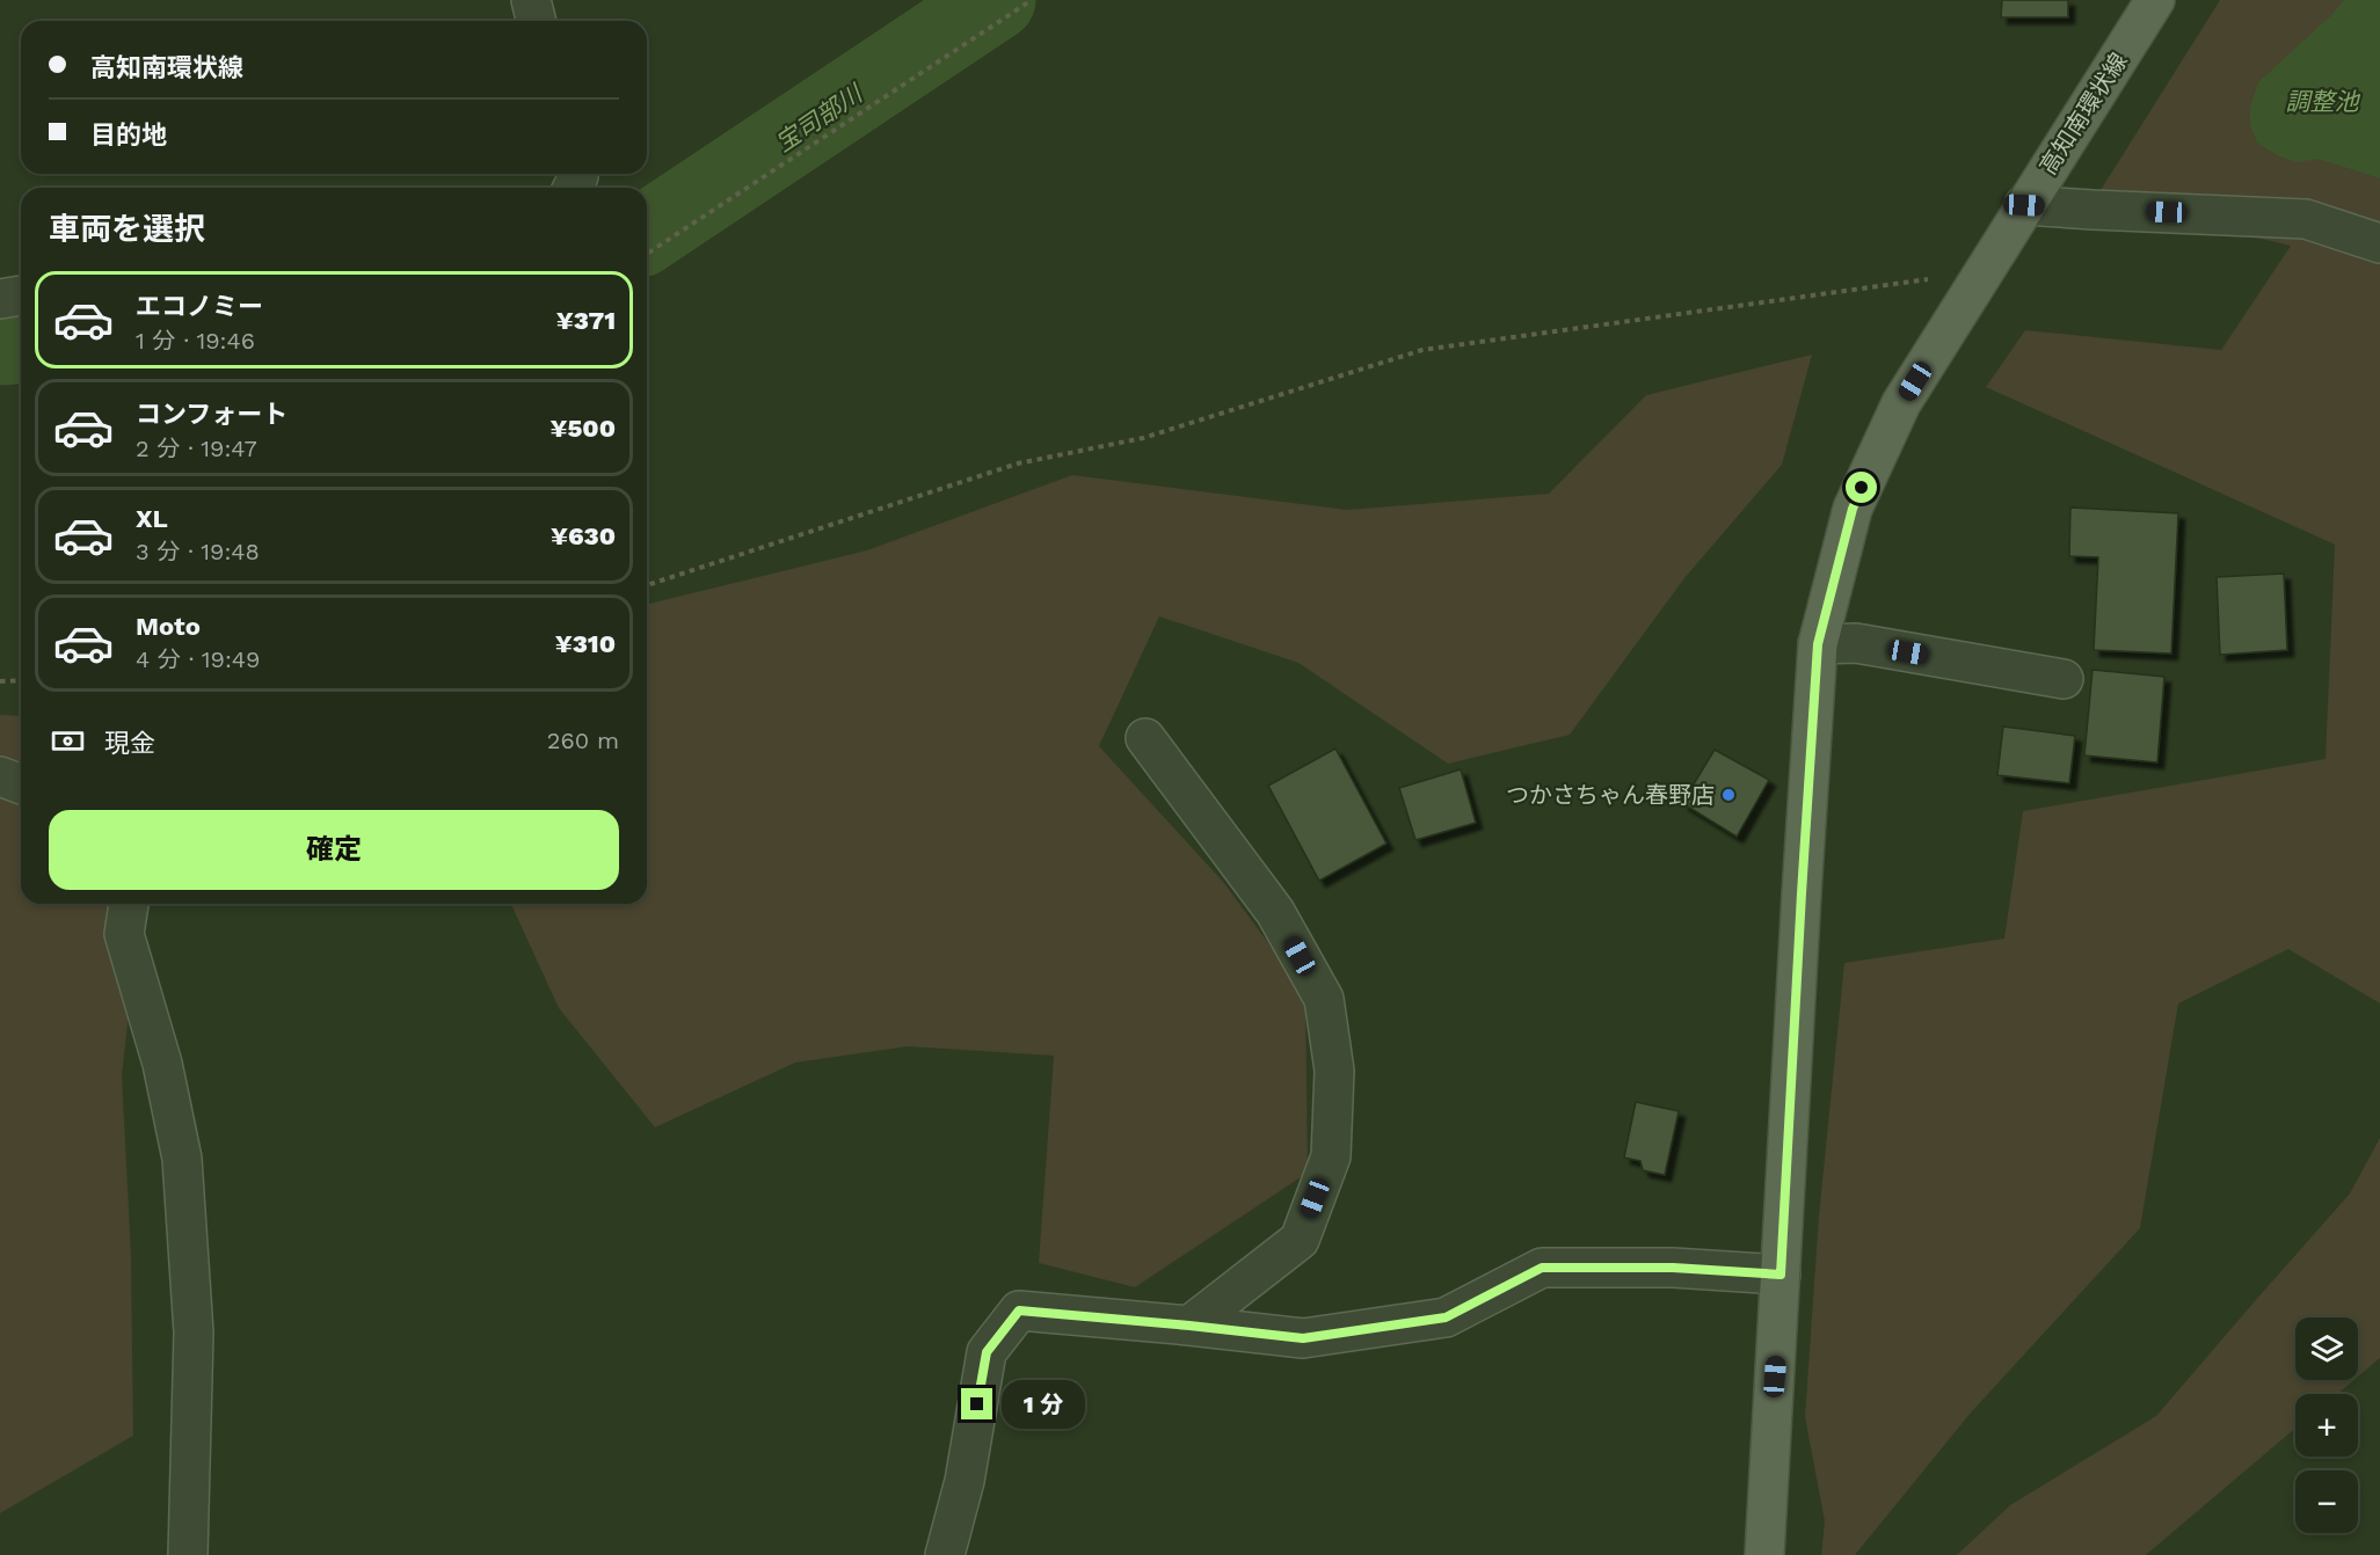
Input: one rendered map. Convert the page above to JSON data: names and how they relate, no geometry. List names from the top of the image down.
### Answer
{
  "streets": {
    "main road": ["高知南環状線"]
  },
  "water": ["調整池", "宝司部川"],
  "places": ["つかさちゃん春野店"],
  "page": {
    "banner": ["高知南環状線", "目的地"],
    "heading": "車両を選択",
    "list": [
      {
        "name": "エコノミー",
        "note": "1 分 · 19:46",
        "value": "¥371"
      },
      {
        "name": "コンフォート",
        "note": "2 分 · 19:47",
        "value": "¥500"
      },
      {
        "name": "XL",
        "note": "3 分 · 19:48",
        "value": "¥630"
      },
      {
        "name": "Moto",
        "note": "4 分 · 19:49",
        "value": "¥310"
      }
    ],
    "pay": ["現金", "260 m"],
    "buttons": "確定",
    "map_buttons": ["+", "−"],
    "bubble": "1 分"
  }
}
